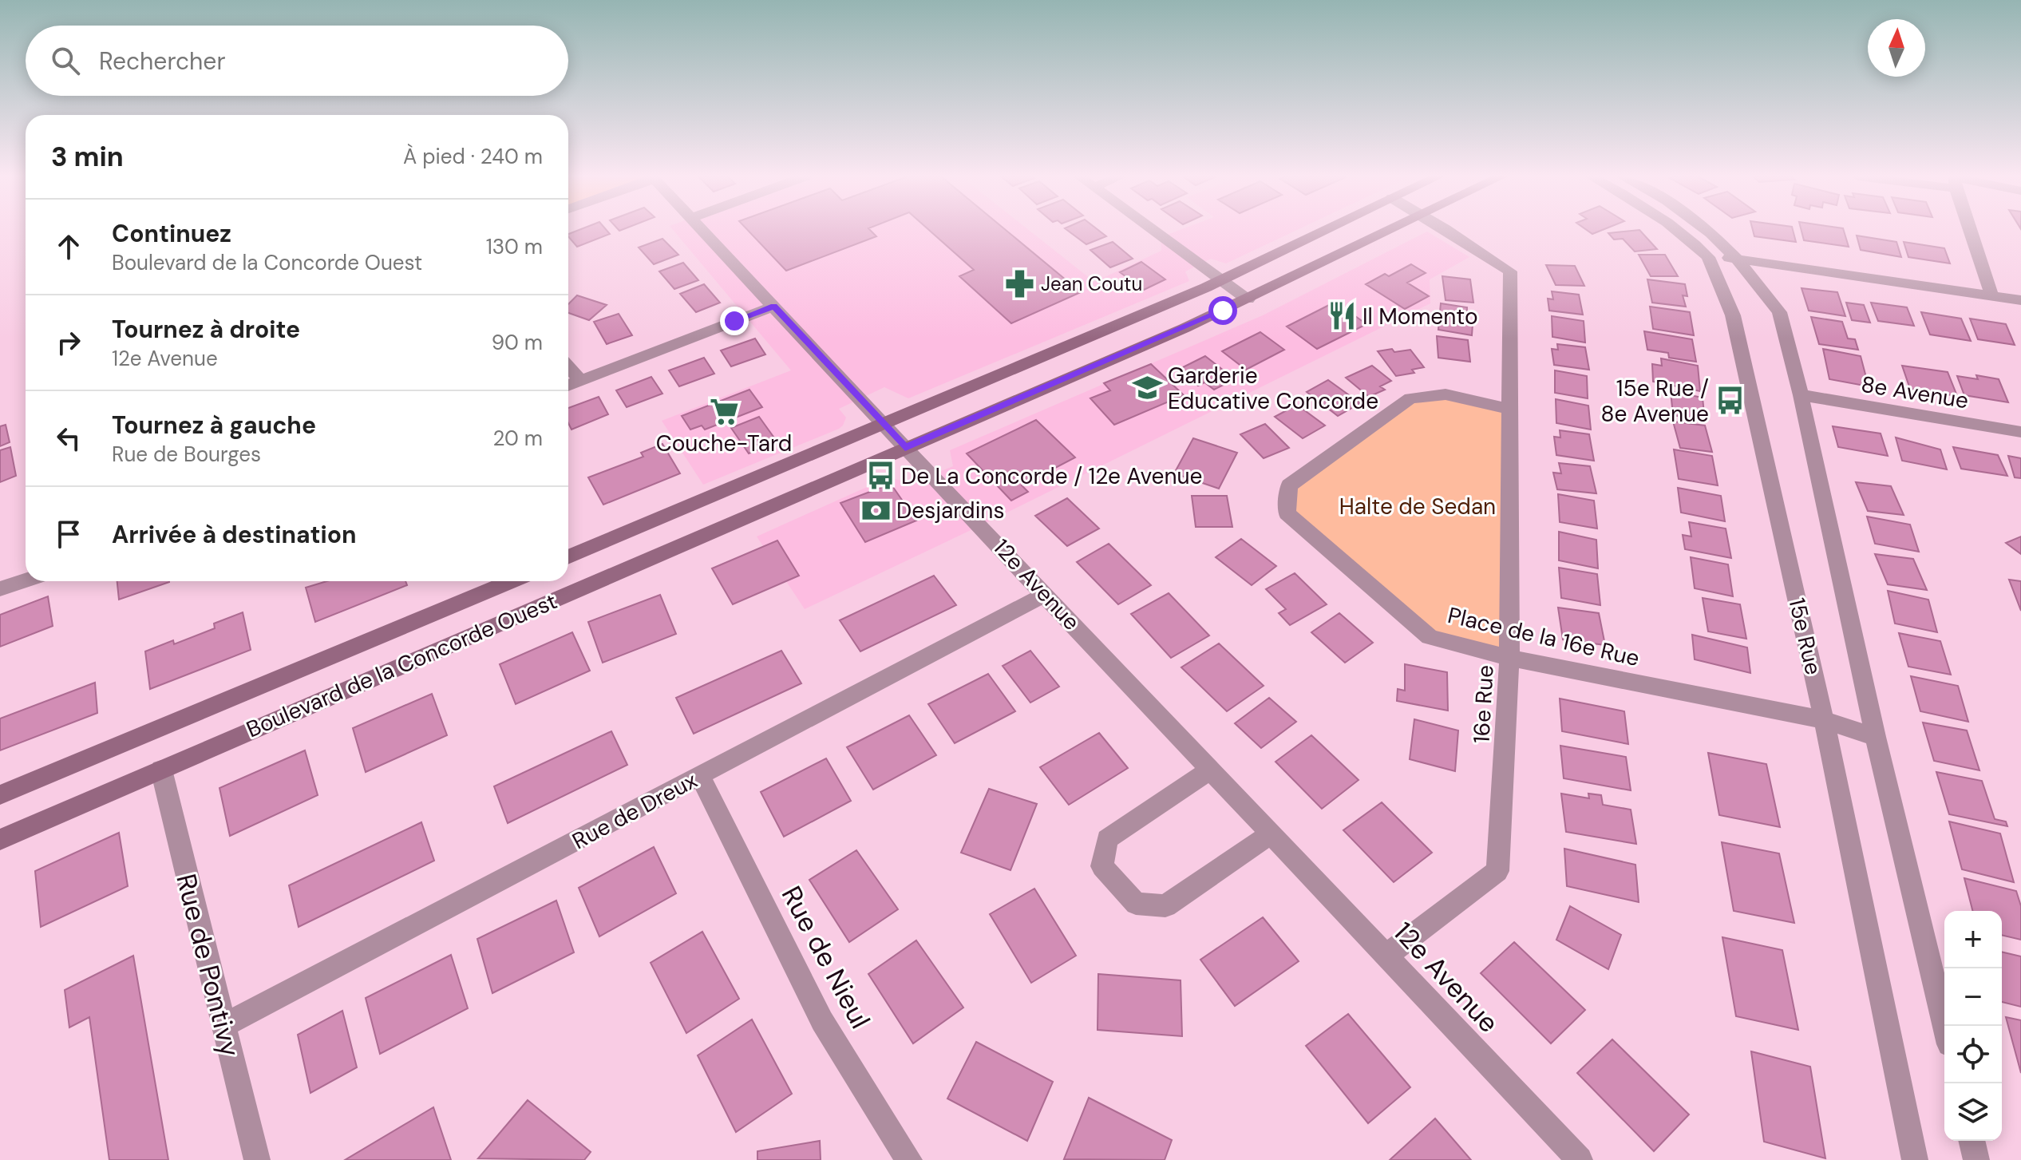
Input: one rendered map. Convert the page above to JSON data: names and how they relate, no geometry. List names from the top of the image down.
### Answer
{
  "streets": {
    "street": [
      "8e Avenue",
      "12e Avenue",
      "Place de la 16e Rue",
      "15e Rue",
      "Boulevard de la Concorde Ouest",
      "16e Rue",
      "Rue de Dreux",
      "Rue de Nieul",
      "Rue de Pontivy"
    ]
  },
  "crossings": [
    ["8e Avenue", "15e Rue"],
    ["12e Avenue", "Boulevard de la Concorde Ouest"],
    ["12e Avenue", "16e Rue"],
    ["12e Avenue", "Rue de Dreux"],
    ["Place de la 16e Rue", "15e Rue"],
    ["Place de la 16e Rue", "16e Rue"],
    ["Boulevard de la Concorde Ouest", "Rue de Pontivy"],
    ["Rue de Dreux", "Rue de Nieul"],
    ["Rue de Dreux", "Rue de Pontivy"]
  ],
  "parks": ["Halte de Sedan"],
  "places": {
    "pharmacy": ["Jean Coutu"],
    "restaurant": ["Il Momento"],
    "school or university": ["Garderie Educative Concorde"],
    "bus stop": ["15e Rue / 8e Avenue", "De La Concorde / 12e Avenue"],
    "supermarket": ["Couche-Tard"],
    "bank": ["Desjardins"]
  },
  "north": "top",
  "page": {
    "search": "Rechercher",
    "heading": ["3 min", "À pied · 240 m"],
    "list": [
      ["Continuez", "Boulevard de la Concorde Ouest", "130 m"],
      ["Tournez à droite", "12e Avenue", "90 m"],
      ["Tournez à gauche", "Rue de Bourges", "20 m"],
      "Arrivée à destination"
    ],
    "map_buttons": ["+", "−"]
  }
}
